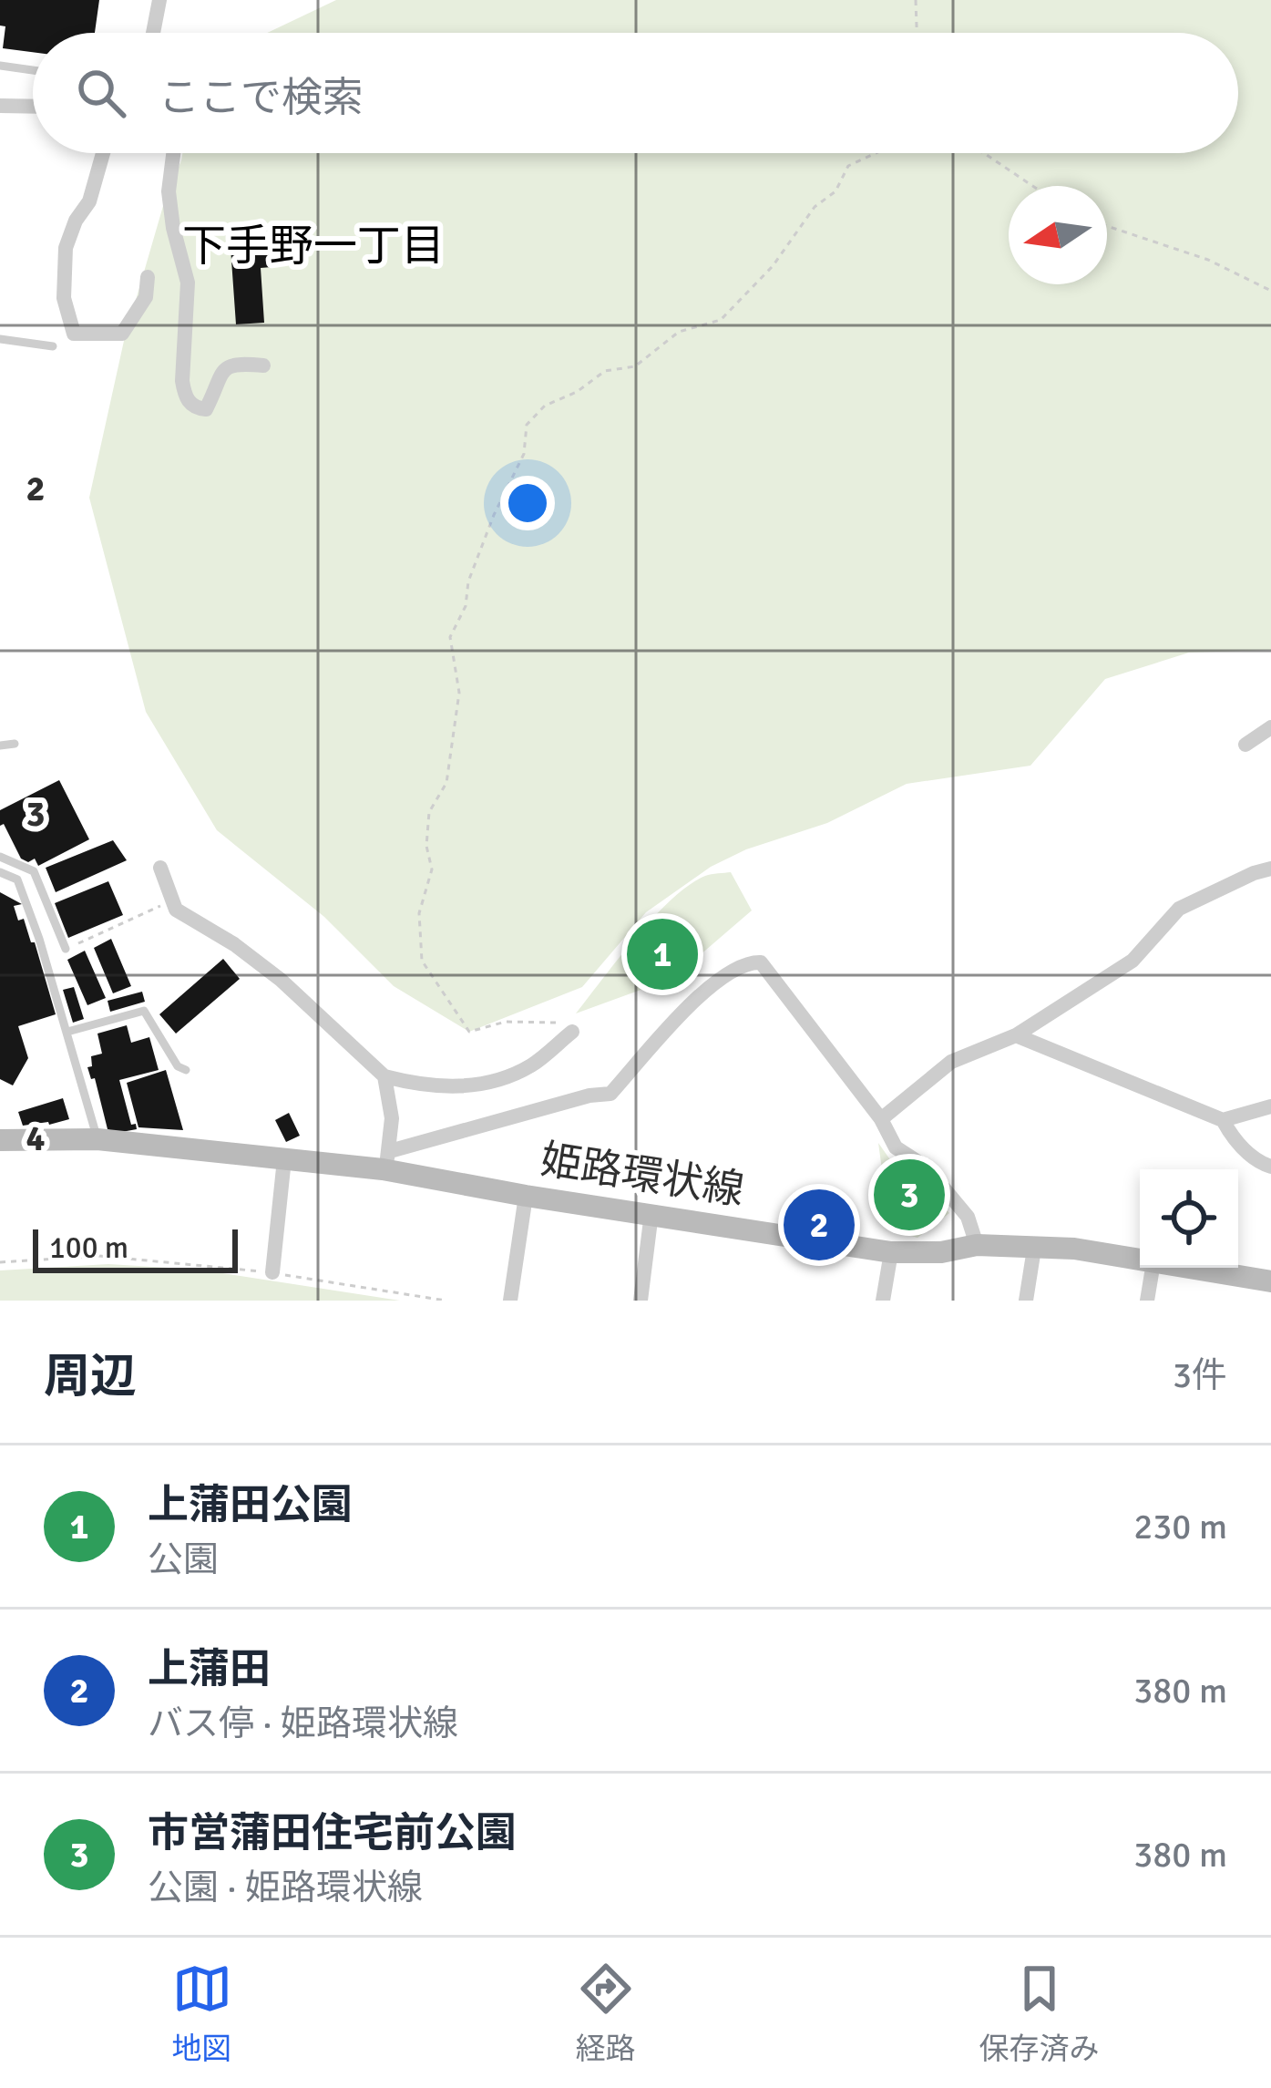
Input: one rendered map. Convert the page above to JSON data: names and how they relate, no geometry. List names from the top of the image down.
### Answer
{
  "streets": {
    "main road": ["姫路環状線"]
  },
  "districts": ["下手野一丁目"],
  "scale_bar": "100 m",
  "north": "left",
  "page": {
    "search": "ここで検索",
    "pins": ["1", "3", "2"],
    "scale": "100 m",
    "heading": ["周辺", "3件"],
    "list": [
      {
        "mark": "1",
        "name": "上蒲田公園",
        "note": "公園",
        "value": "230 m"
      },
      {
        "mark": "2",
        "name": "上蒲田",
        "note": "バス停 · 姫路環状線",
        "value": "380 m"
      },
      {
        "mark": "3",
        "name": "市営蒲田住宅前公園",
        "note": "公園 · 姫路環状線",
        "value": "380 m"
      }
    ],
    "nav": ["地図", "経路", "保存済み"]
  },
  "grid": {
    "rows": ["2", "3", "4"]
  }
}
